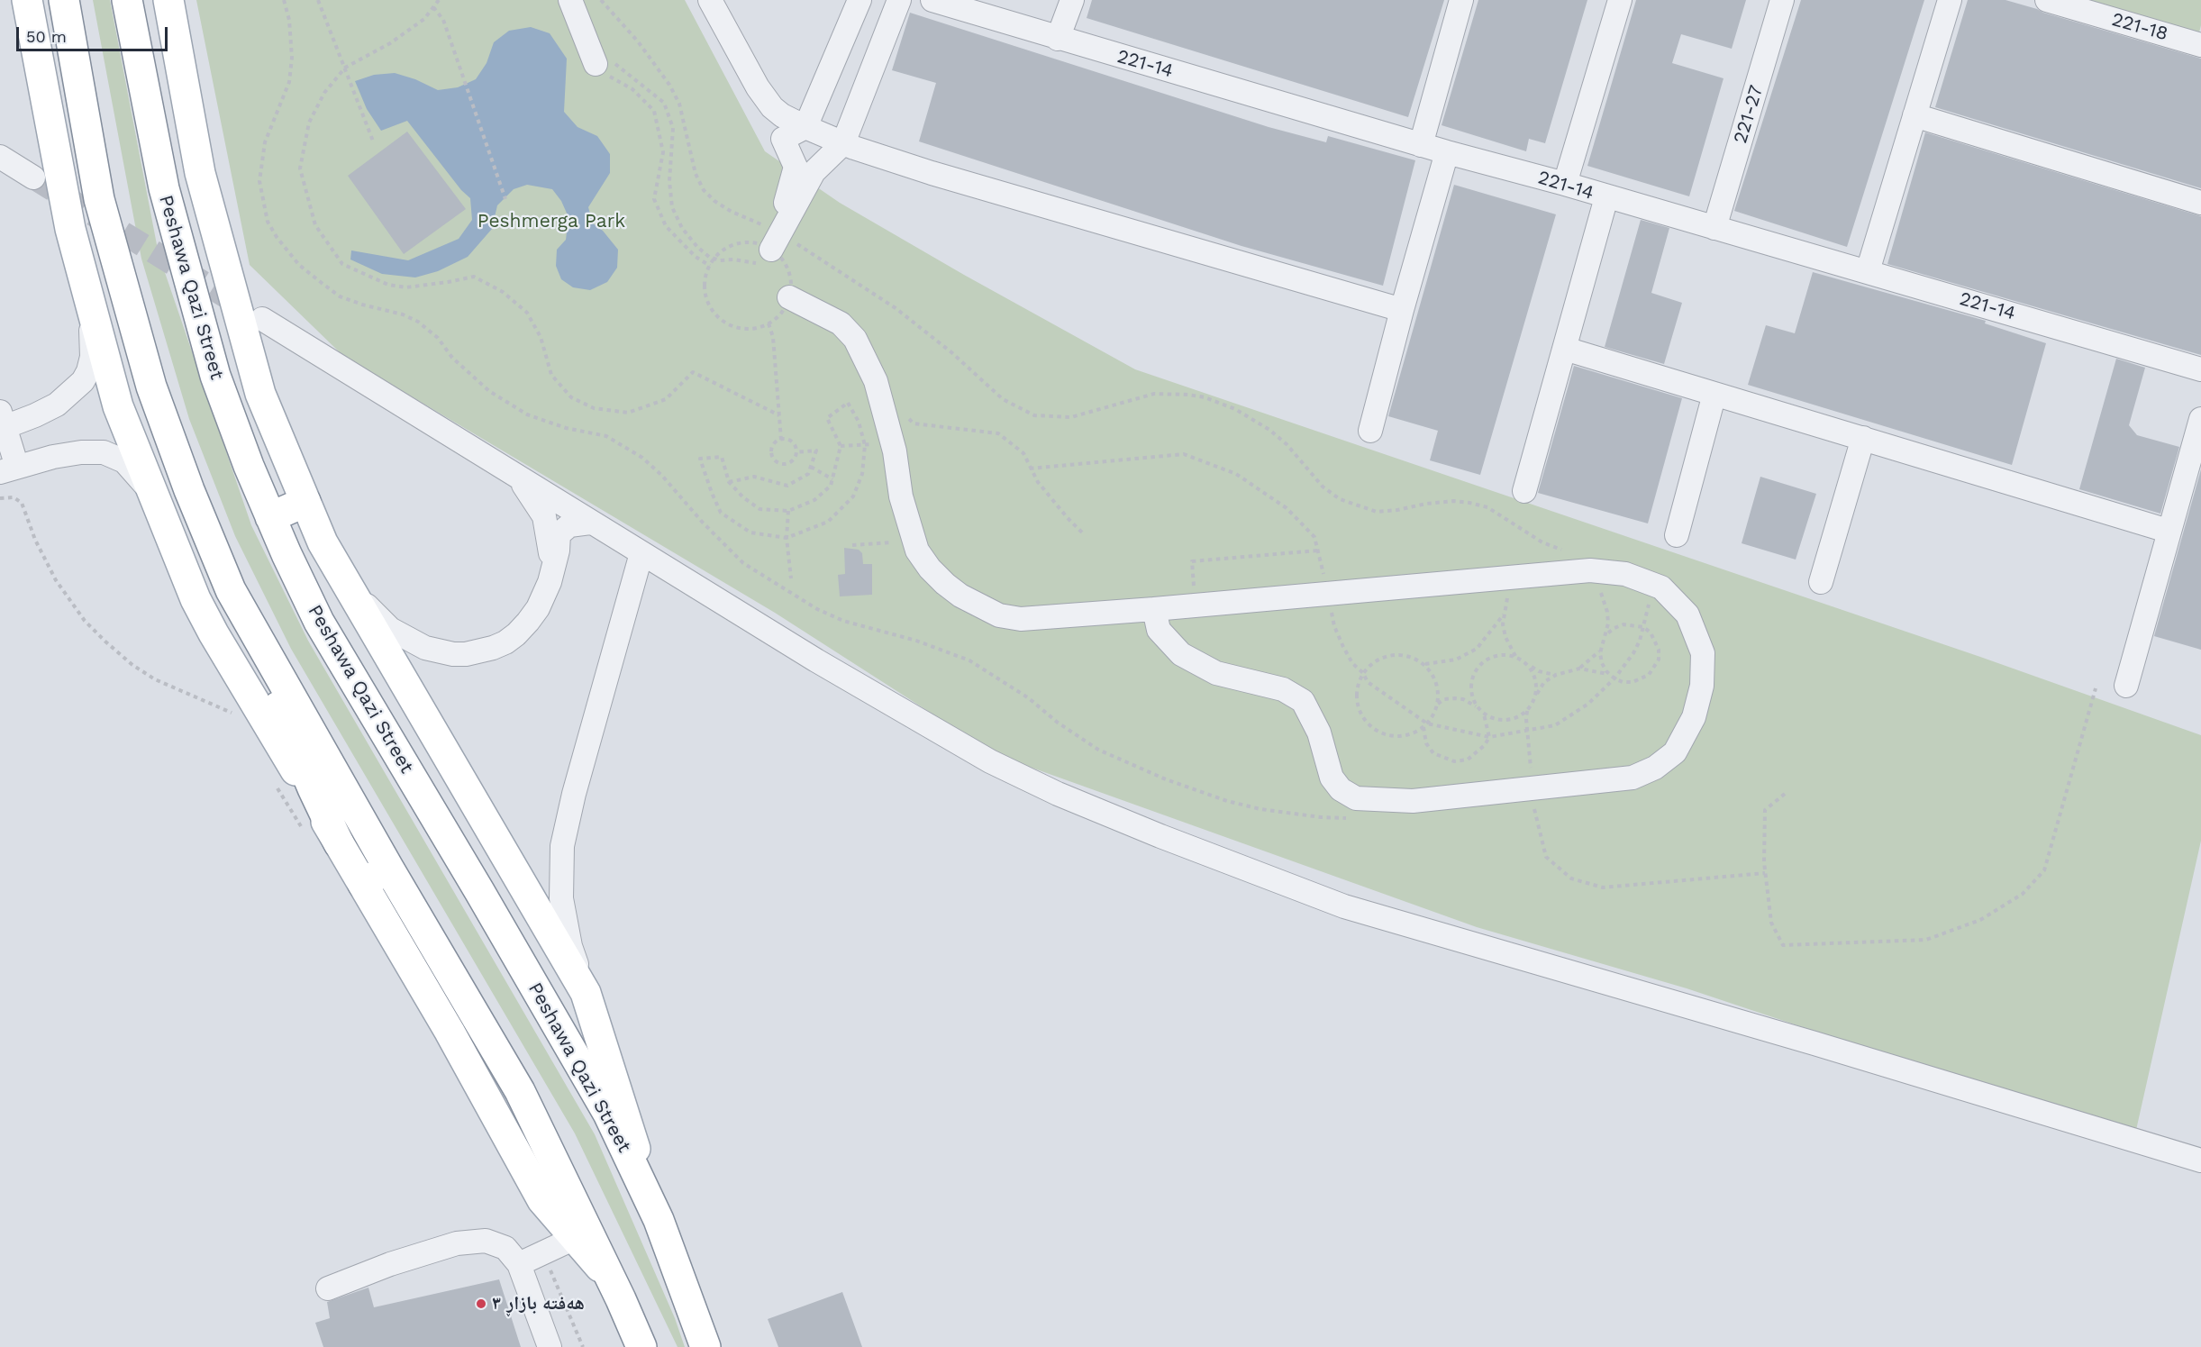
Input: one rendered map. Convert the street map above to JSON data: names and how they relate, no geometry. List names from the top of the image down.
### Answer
{
  "streets": {
    "main road": ["Peshawa Qazi Street"],
    "street": ["221-18", "221-14", "221-27"]
  },
  "crossings": [
    ["221-14", "221-27"]
  ],
  "parks": ["Peshmerga Park"],
  "places": ["هەفتە بازاڕ ٣"],
  "scale_bar": "50 m"
}
